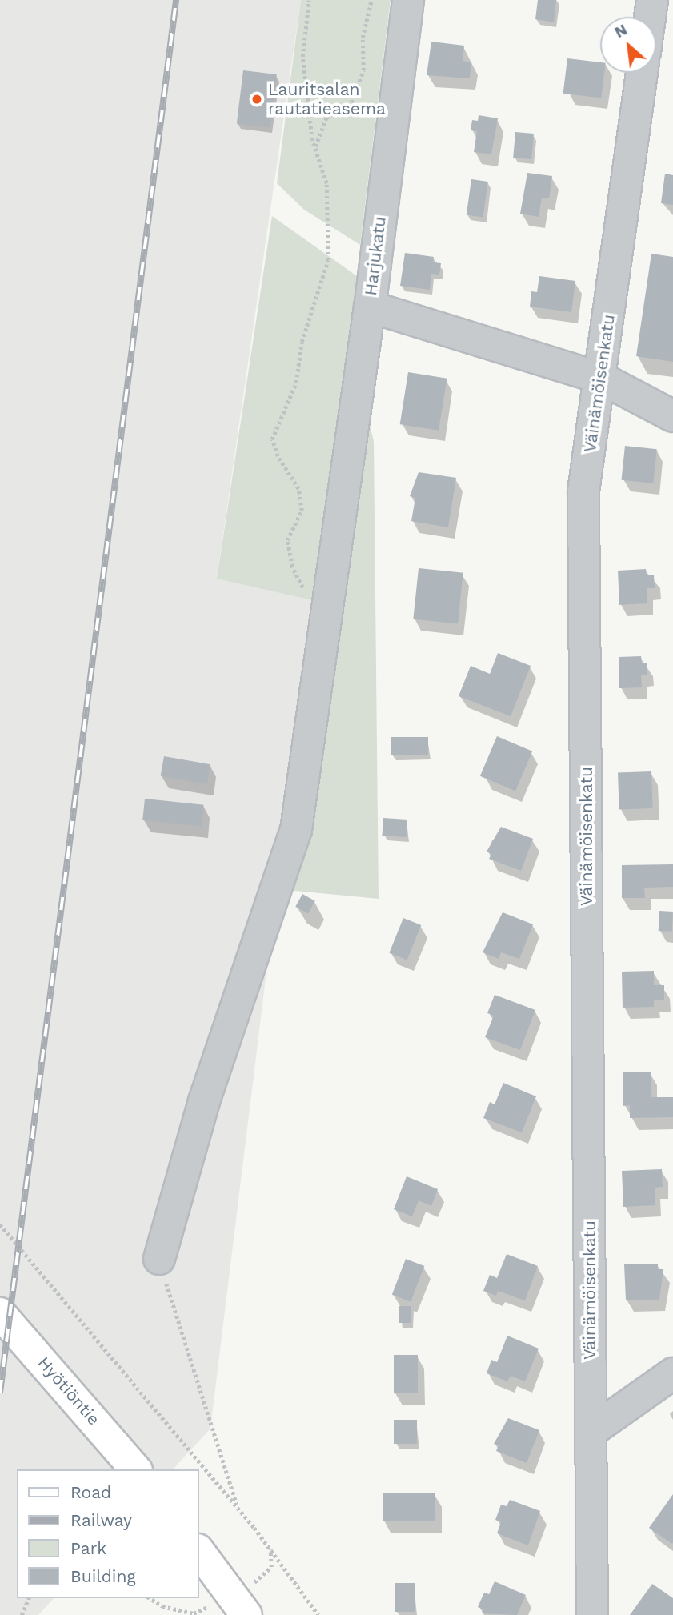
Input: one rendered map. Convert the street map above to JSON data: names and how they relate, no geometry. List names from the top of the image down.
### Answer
{
  "streets": {
    "main road": ["Hyötiöntie"],
    "street": ["Harjukatu", "Väinämöisenkatu"]
  },
  "crossings": [
    ["Harjukatu", "Väinämöisenkatu"]
  ],
  "places": ["Lauritsalan rautatieasema"],
  "legend": [
    "Road",
    "Railway",
    "Park",
    "Building"
  ],
  "north": "top left"
}
